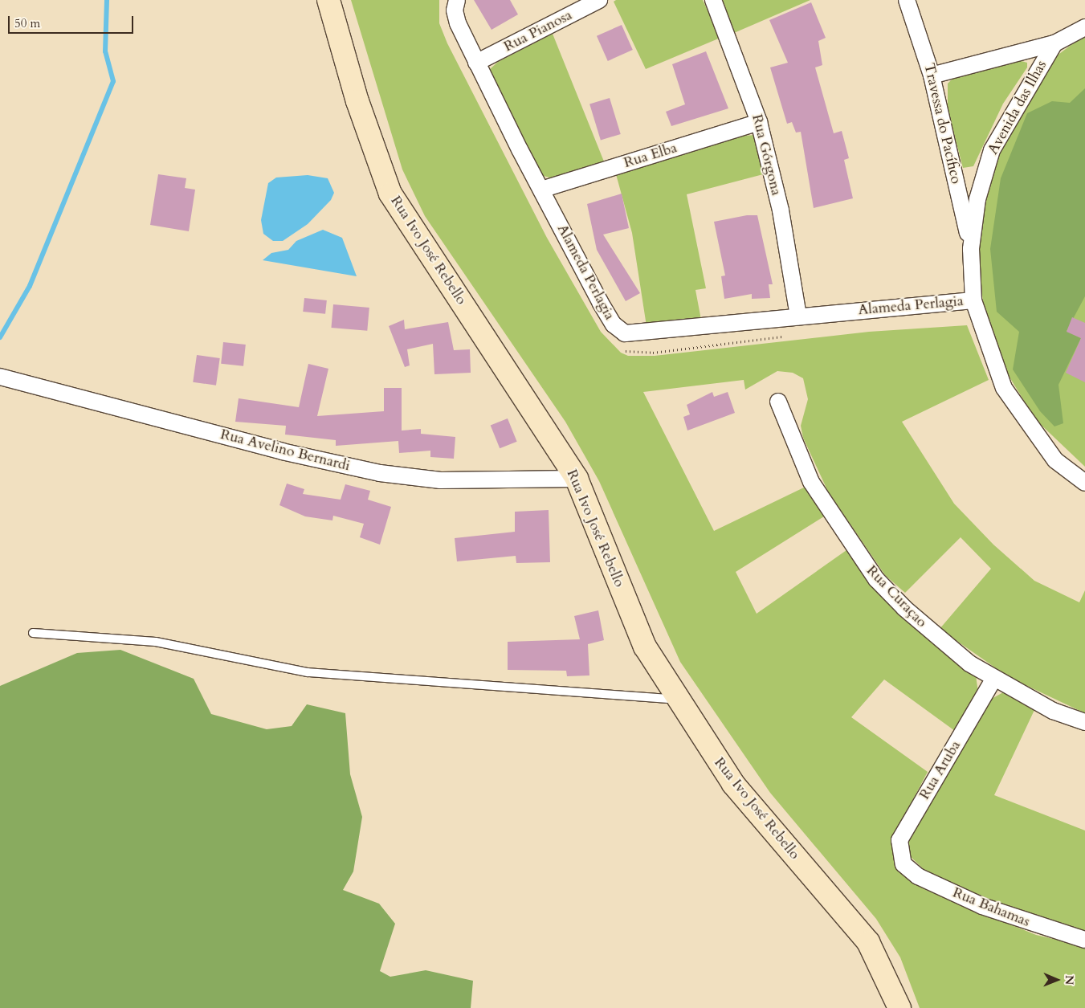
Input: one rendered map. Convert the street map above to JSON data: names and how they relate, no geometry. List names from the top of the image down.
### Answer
{
  "streets": {
    "street": [
      "Rua Pianosa",
      "Avenida das Ilhas",
      "Travessa do Pacífico",
      "Rua Górgona",
      "Rua Elba",
      "Rua Ivo José Rebello",
      "Alameda Perlagia",
      "Rua Avelino Bernardi",
      "Rua Curaçao",
      "Rua Aruba",
      "Rua Bahamas"
    ]
  },
  "crossings": [
    ["Rua Pianosa", "Alameda Perlagia"],
    ["Avenida das Ilhas", "Travessa do Pacífico"],
    ["Avenida das Ilhas", "Alameda Perlagia"],
    ["Rua Górgona", "Rua Elba"],
    ["Rua Górgona", "Alameda Perlagia"],
    ["Rua Elba", "Alameda Perlagia"],
    ["Rua Ivo José Rebello", "Rua Avelino Bernardi"],
    ["Rua Curaçao", "Rua Aruba"],
    ["Rua Aruba", "Rua Bahamas"]
  ],
  "scale_bar": "50 m",
  "north": "right"
}
